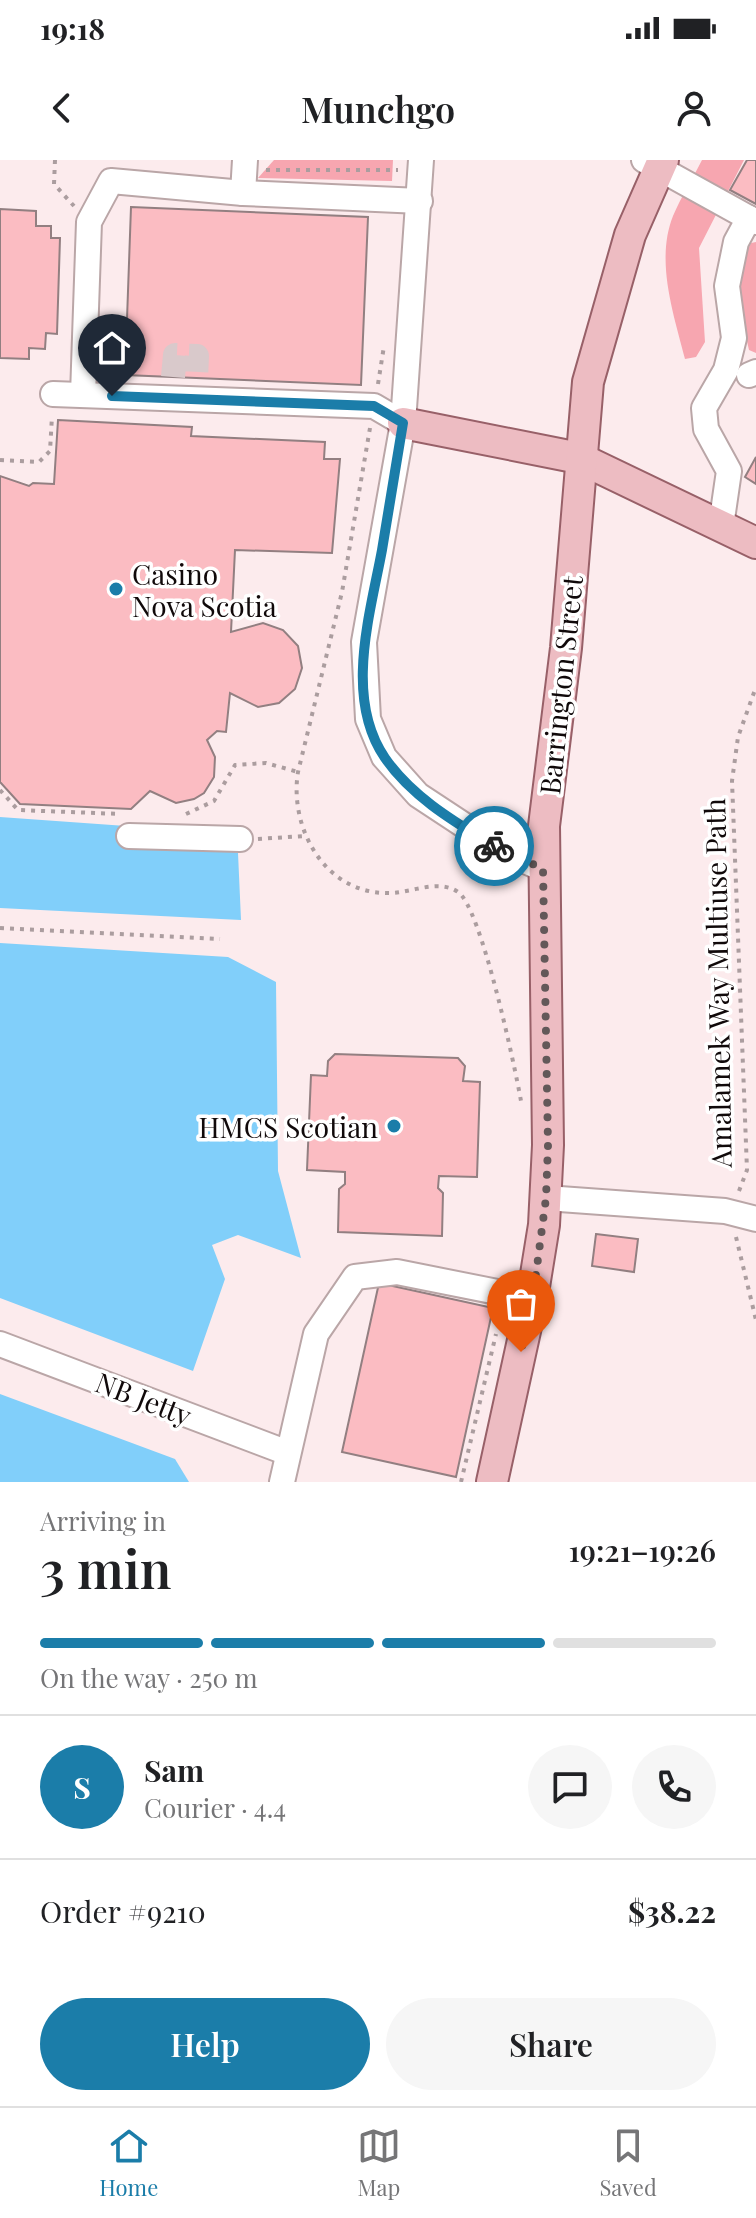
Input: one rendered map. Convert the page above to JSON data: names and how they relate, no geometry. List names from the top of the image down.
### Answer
{
  "streets": {
    "main road": ["Barrington Street"],
    "street": ["NB Jetty"],
    "path": ["Amalamek Way Multiuse Path"]
  },
  "places": ["Casino Nova Scotia", "HMCS Scotian"],
  "page": {
    "status": "19:18",
    "header": "Munchgo",
    "heading": ["3 min", "Arriving in", "19:21–19:26"],
    "panel": [
      "Sam",
      "Courier · 4.4",
      "Order #9210",
      "$38.22"
    ],
    "bar": "On the way · 250 m",
    "round": "S",
    "buttons": ["Help", "Share"],
    "tabs": ["Home", "Map", "Saved"]
  }
}
